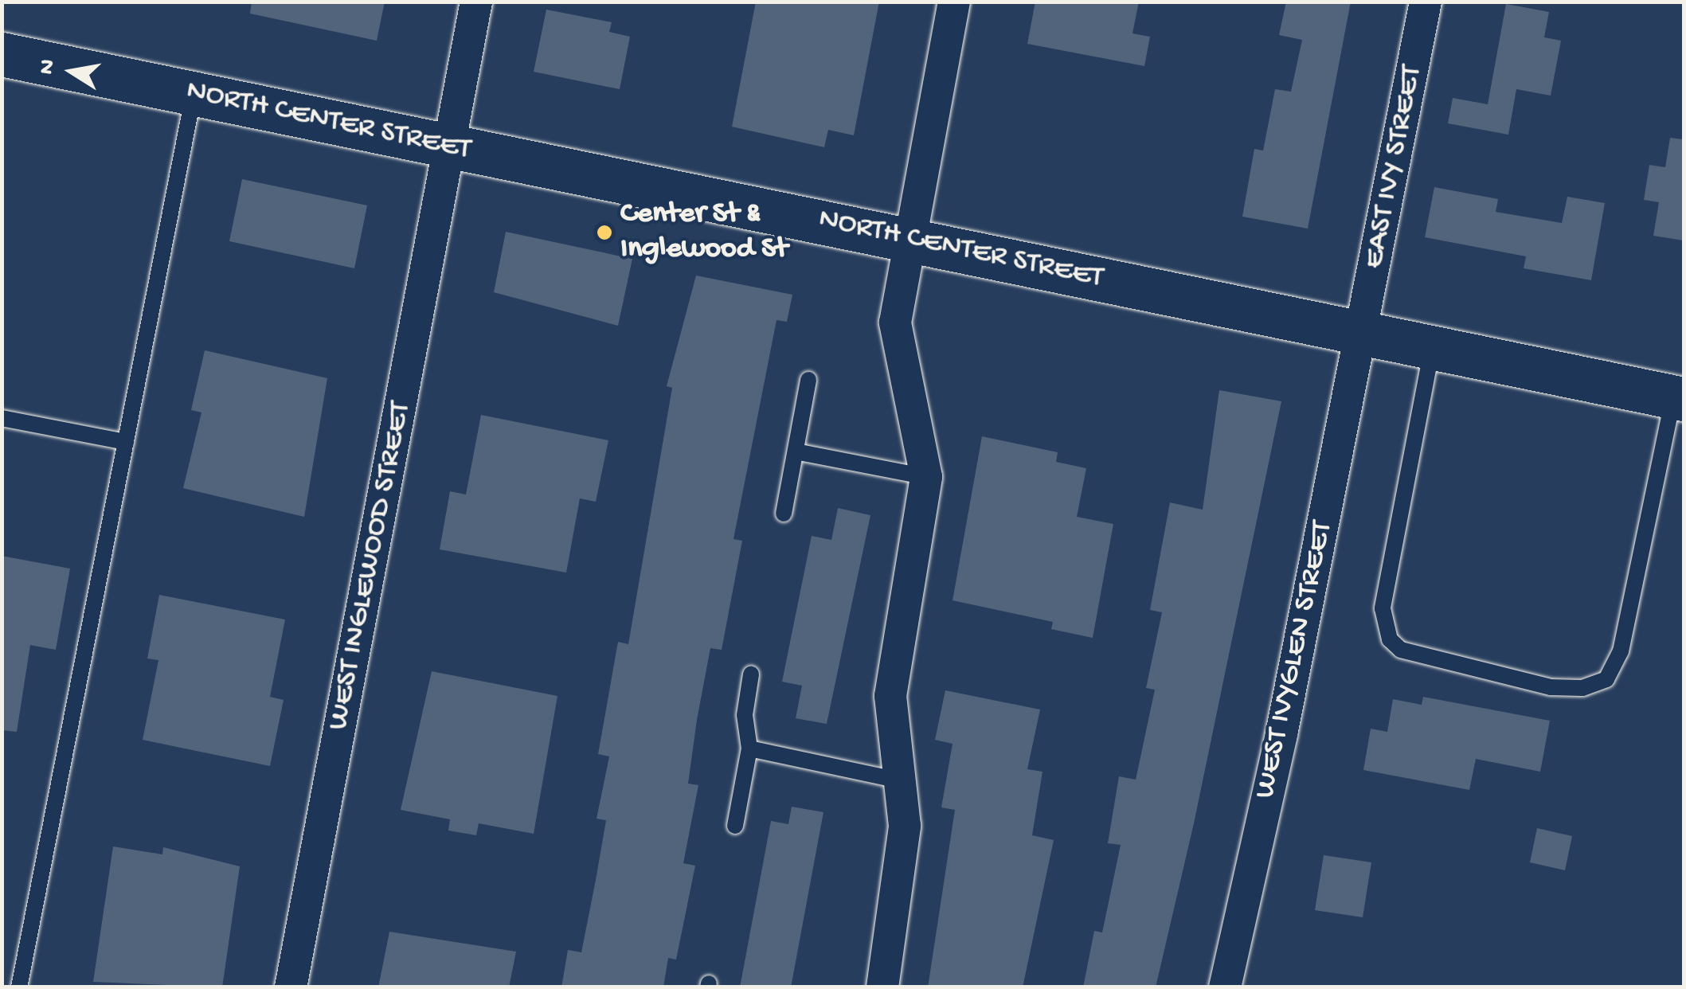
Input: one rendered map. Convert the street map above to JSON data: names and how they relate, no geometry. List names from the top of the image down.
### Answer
{
  "streets": {
    "street": [
      "NORTH CENTER STREET",
      "EAST IVY STREET",
      "WEST INGLEWOOD STREET",
      "WEST IVYGLEN STREET"
    ]
  },
  "crossings": [
    ["NORTH CENTER STREET", "EAST IVY STREET"],
    ["NORTH CENTER STREET", "WEST INGLEWOOD STREET"],
    ["NORTH CENTER STREET", "WEST IVYGLEN STREET"],
    ["EAST IVY STREET", "WEST IVYGLEN STREET"]
  ],
  "places": ["Center St & Inglewood St"],
  "north": "left"
}
